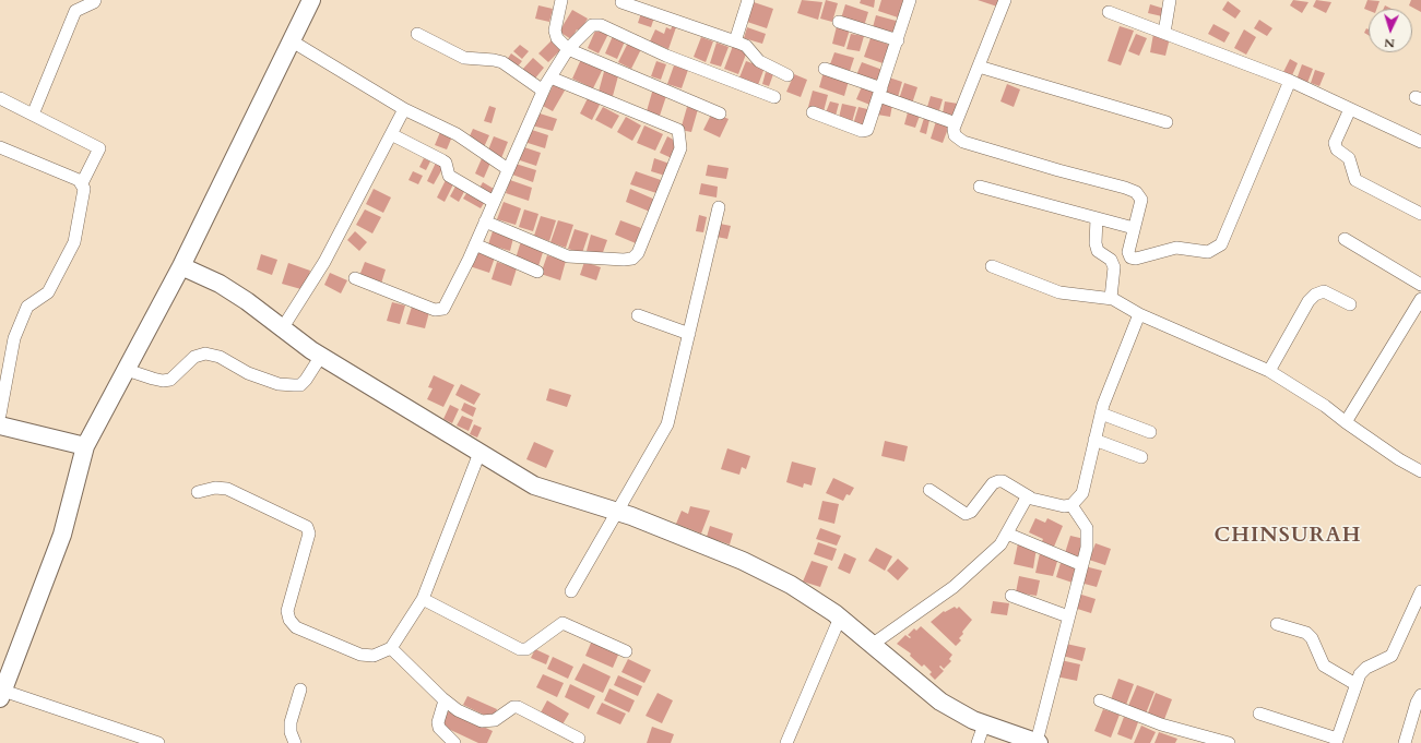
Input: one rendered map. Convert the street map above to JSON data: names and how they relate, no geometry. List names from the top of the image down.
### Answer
{
  "districts": ["CHINSURAH"],
  "north": "bottom"
}
